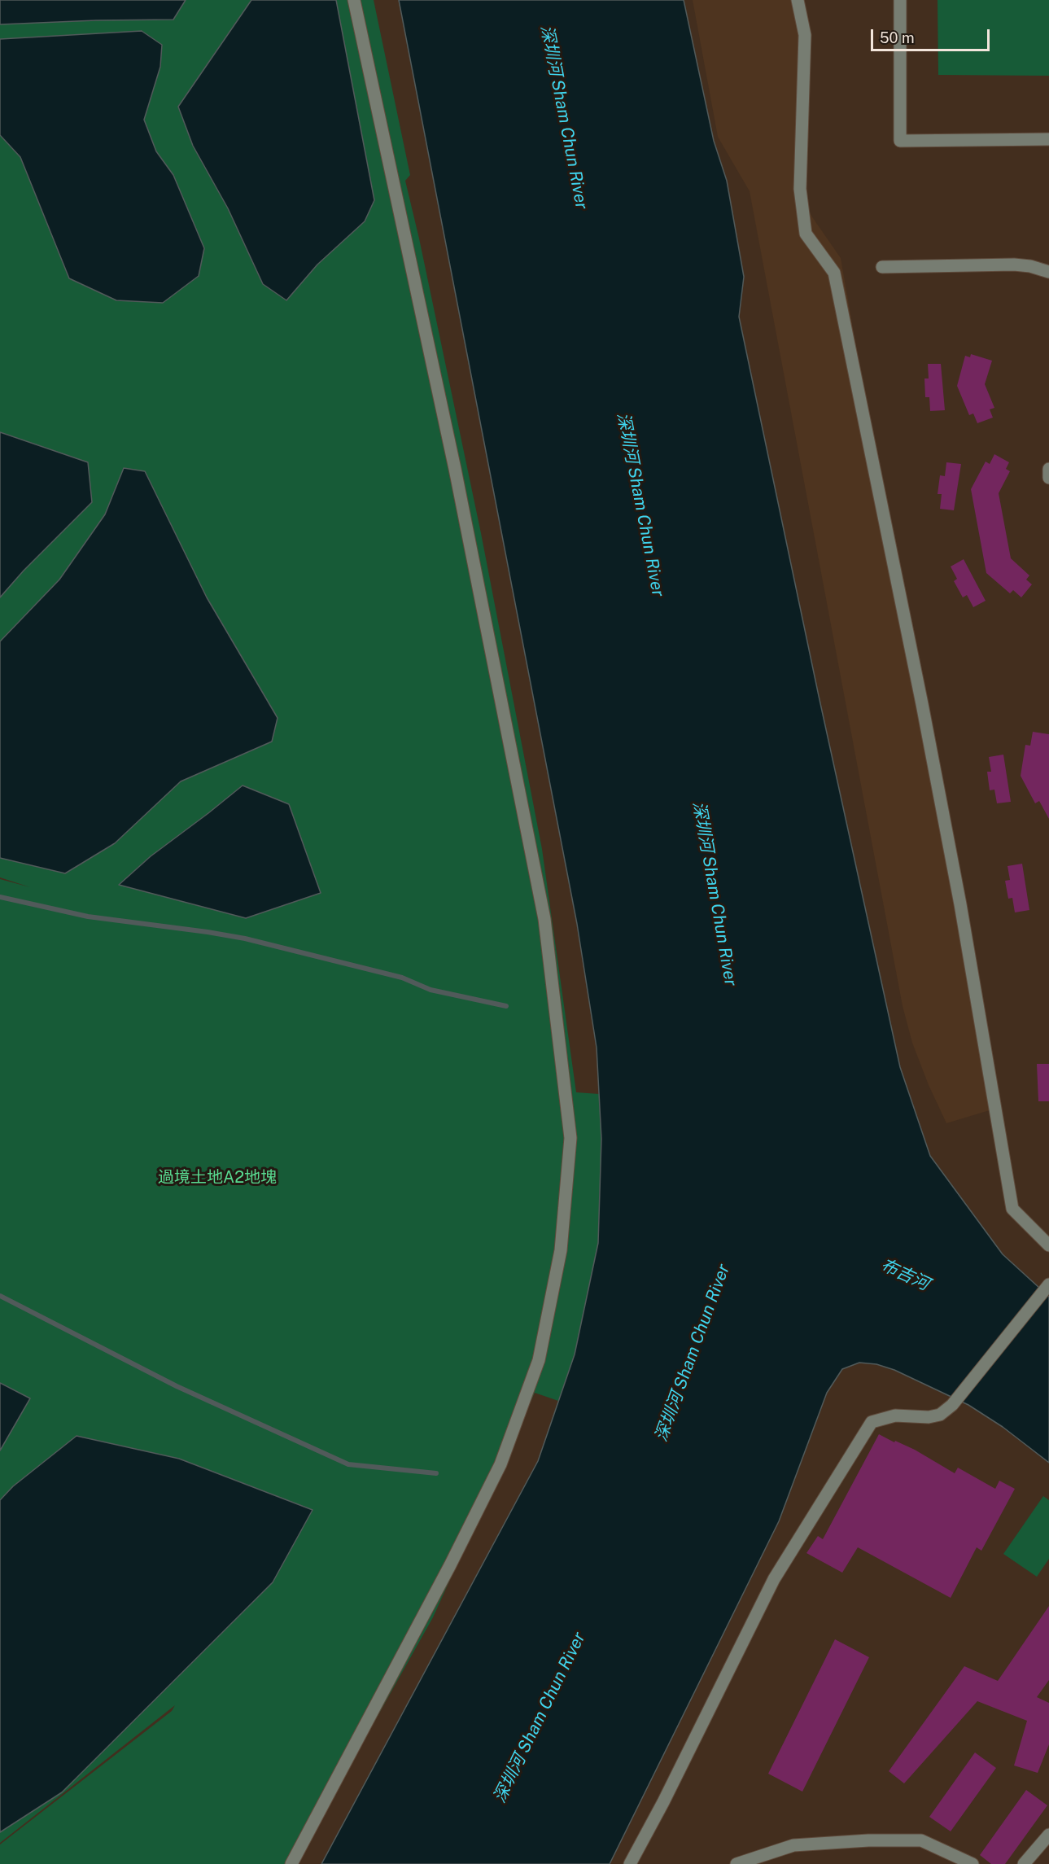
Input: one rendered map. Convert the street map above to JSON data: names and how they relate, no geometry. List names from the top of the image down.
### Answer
{
  "water": ["深圳河 Sham Chun River", "布吉河"],
  "parks": ["過境土地A2地塊"],
  "scale_bar": "50 m"
}
